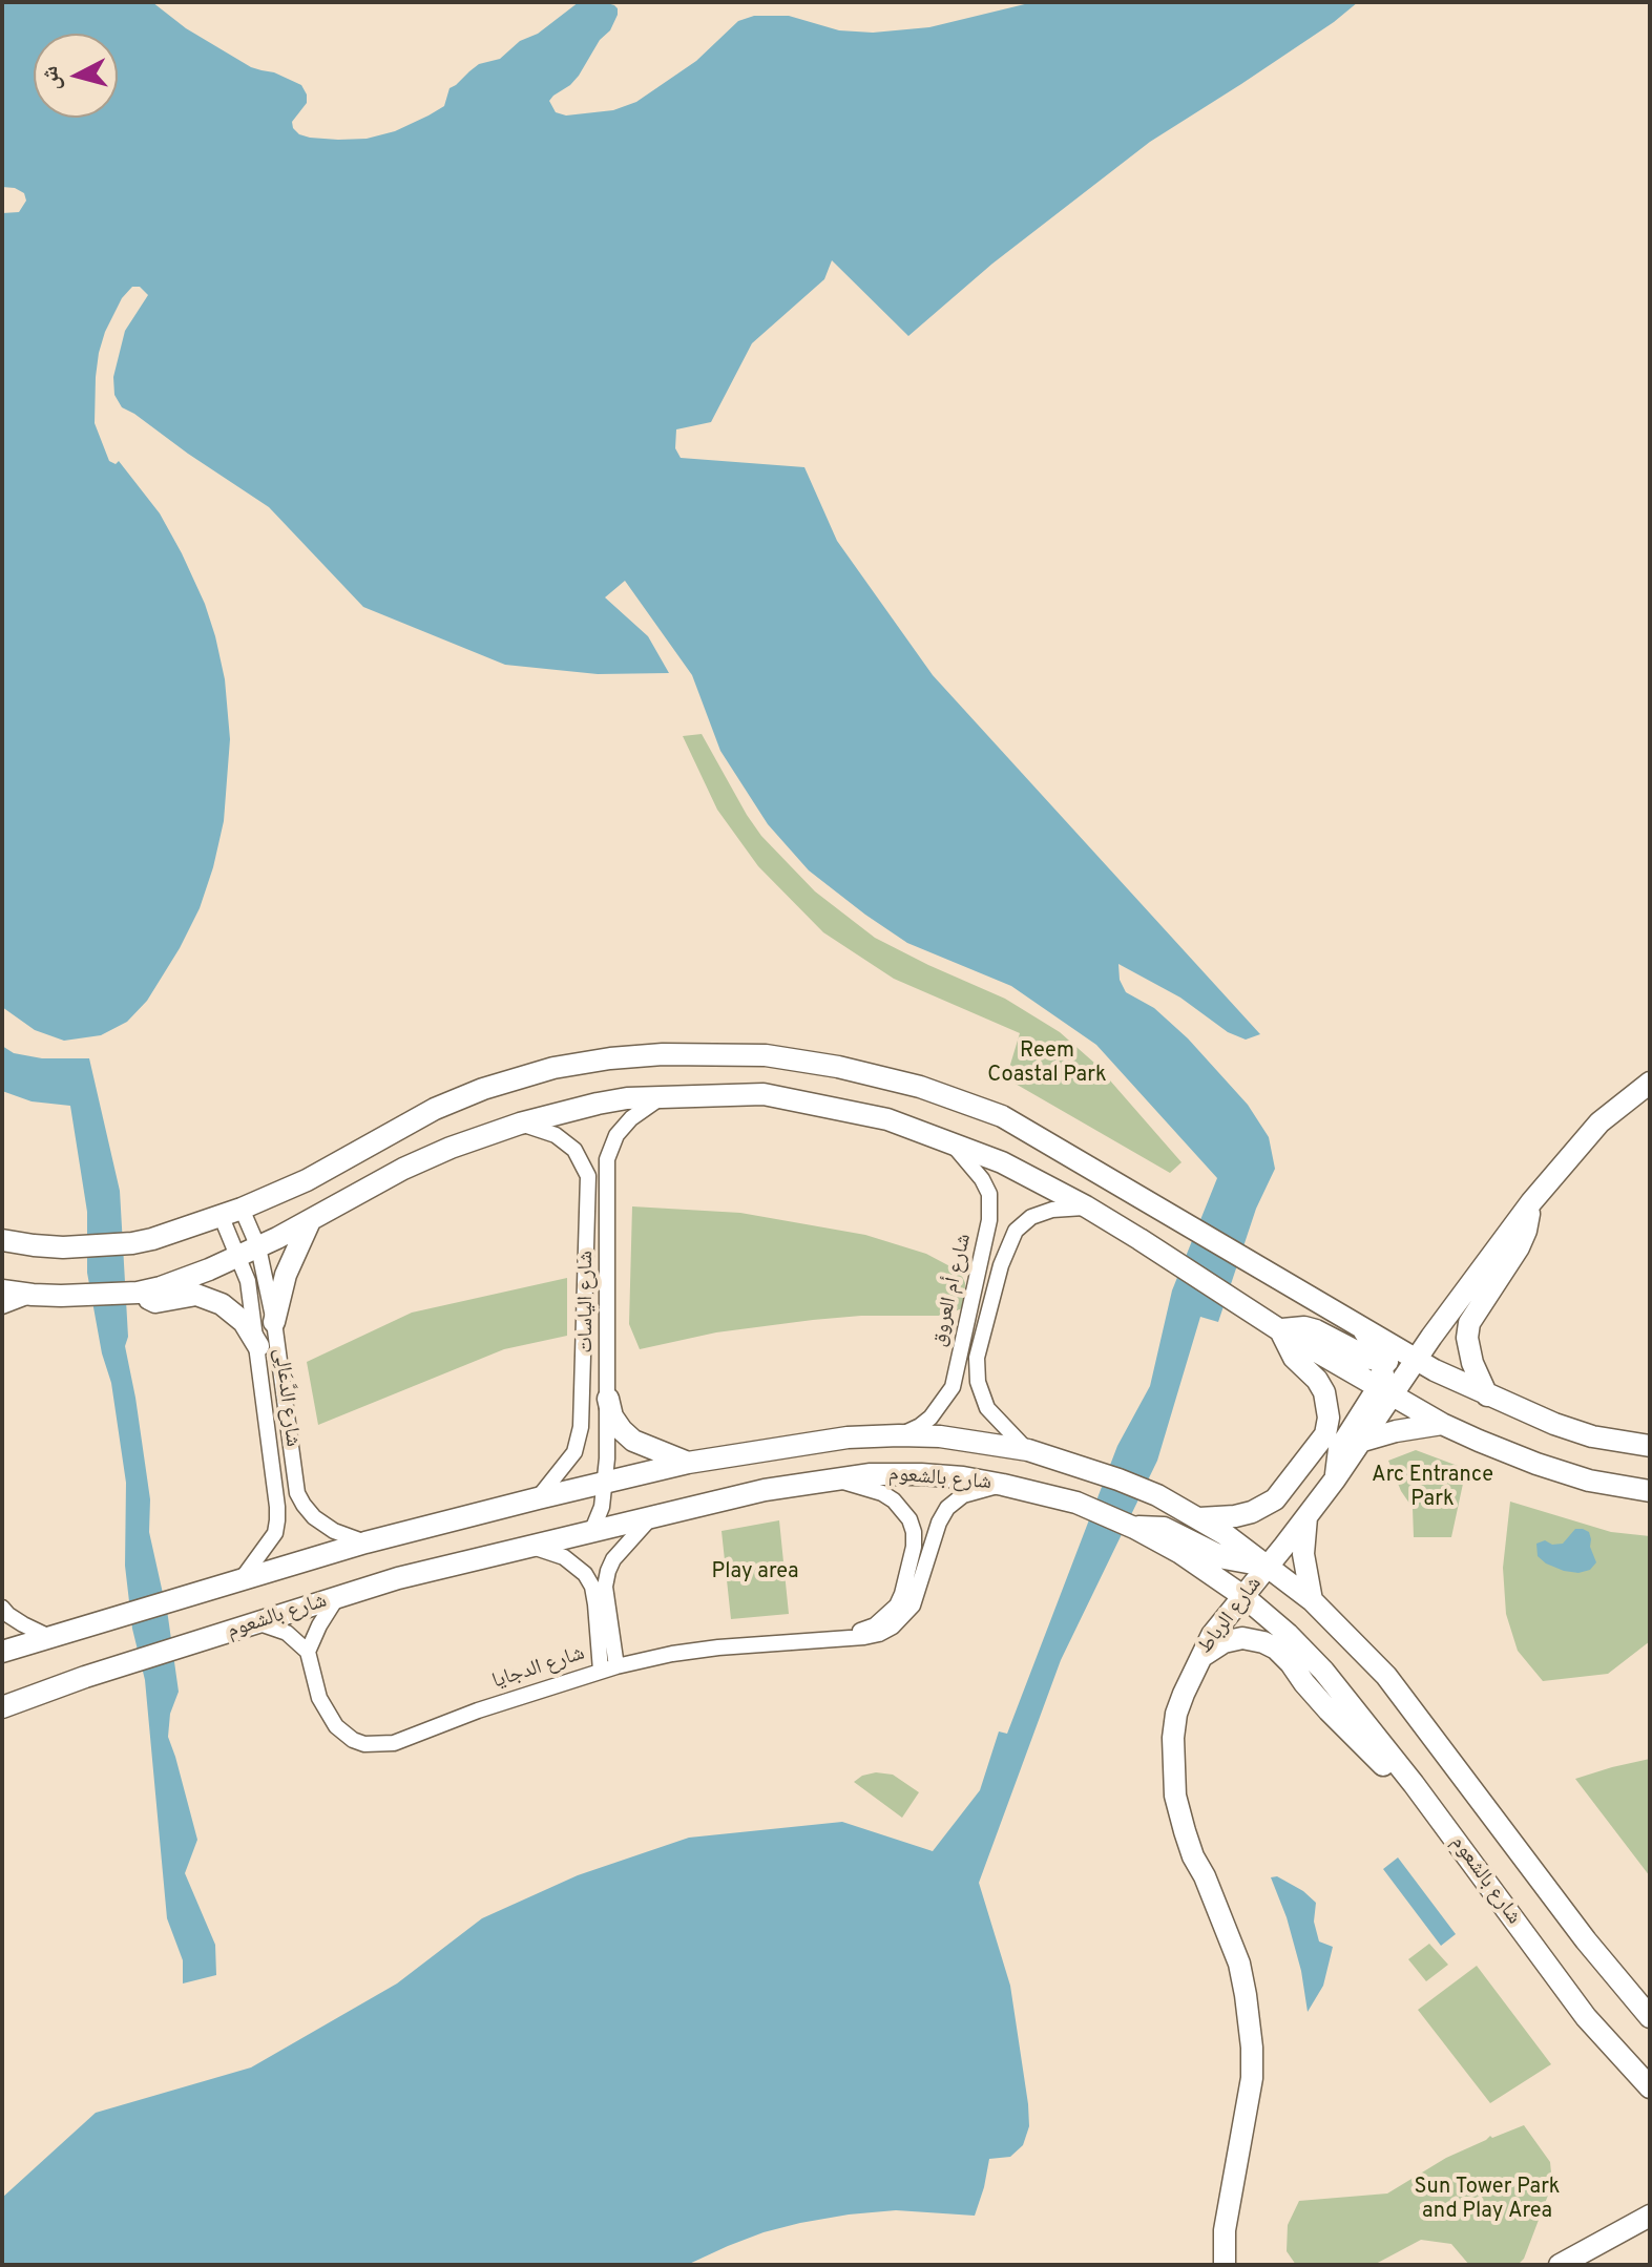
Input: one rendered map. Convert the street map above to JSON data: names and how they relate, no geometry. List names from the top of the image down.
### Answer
{
  "streets": {
    "main road": ["شارع بالشعوم", "شارع الرباط"],
    "street": [
      "شارع أم العروق",
      "شارع الياسات",
      "شارع الدَّعَالِى",
      "شارع الدجايا"
    ]
  },
  "crossings": [
    ["شارع أم العروق", "شارع بالشعوم"],
    ["شارع الياسات", "شارع بالشعوم"],
    ["شارع الدَّعَالِى", "شارع بالشعوم"],
    ["شارع بالشعوم", "شارع الرباط"],
    ["شارع بالشعوم", "شارع الدجايا"]
  ],
  "parks": [
    "Reem Coastal Park",
    "Arc Entrance Park",
    "Play area",
    "Sun Tower Park and Play Area"
  ],
  "north": "left"
}
